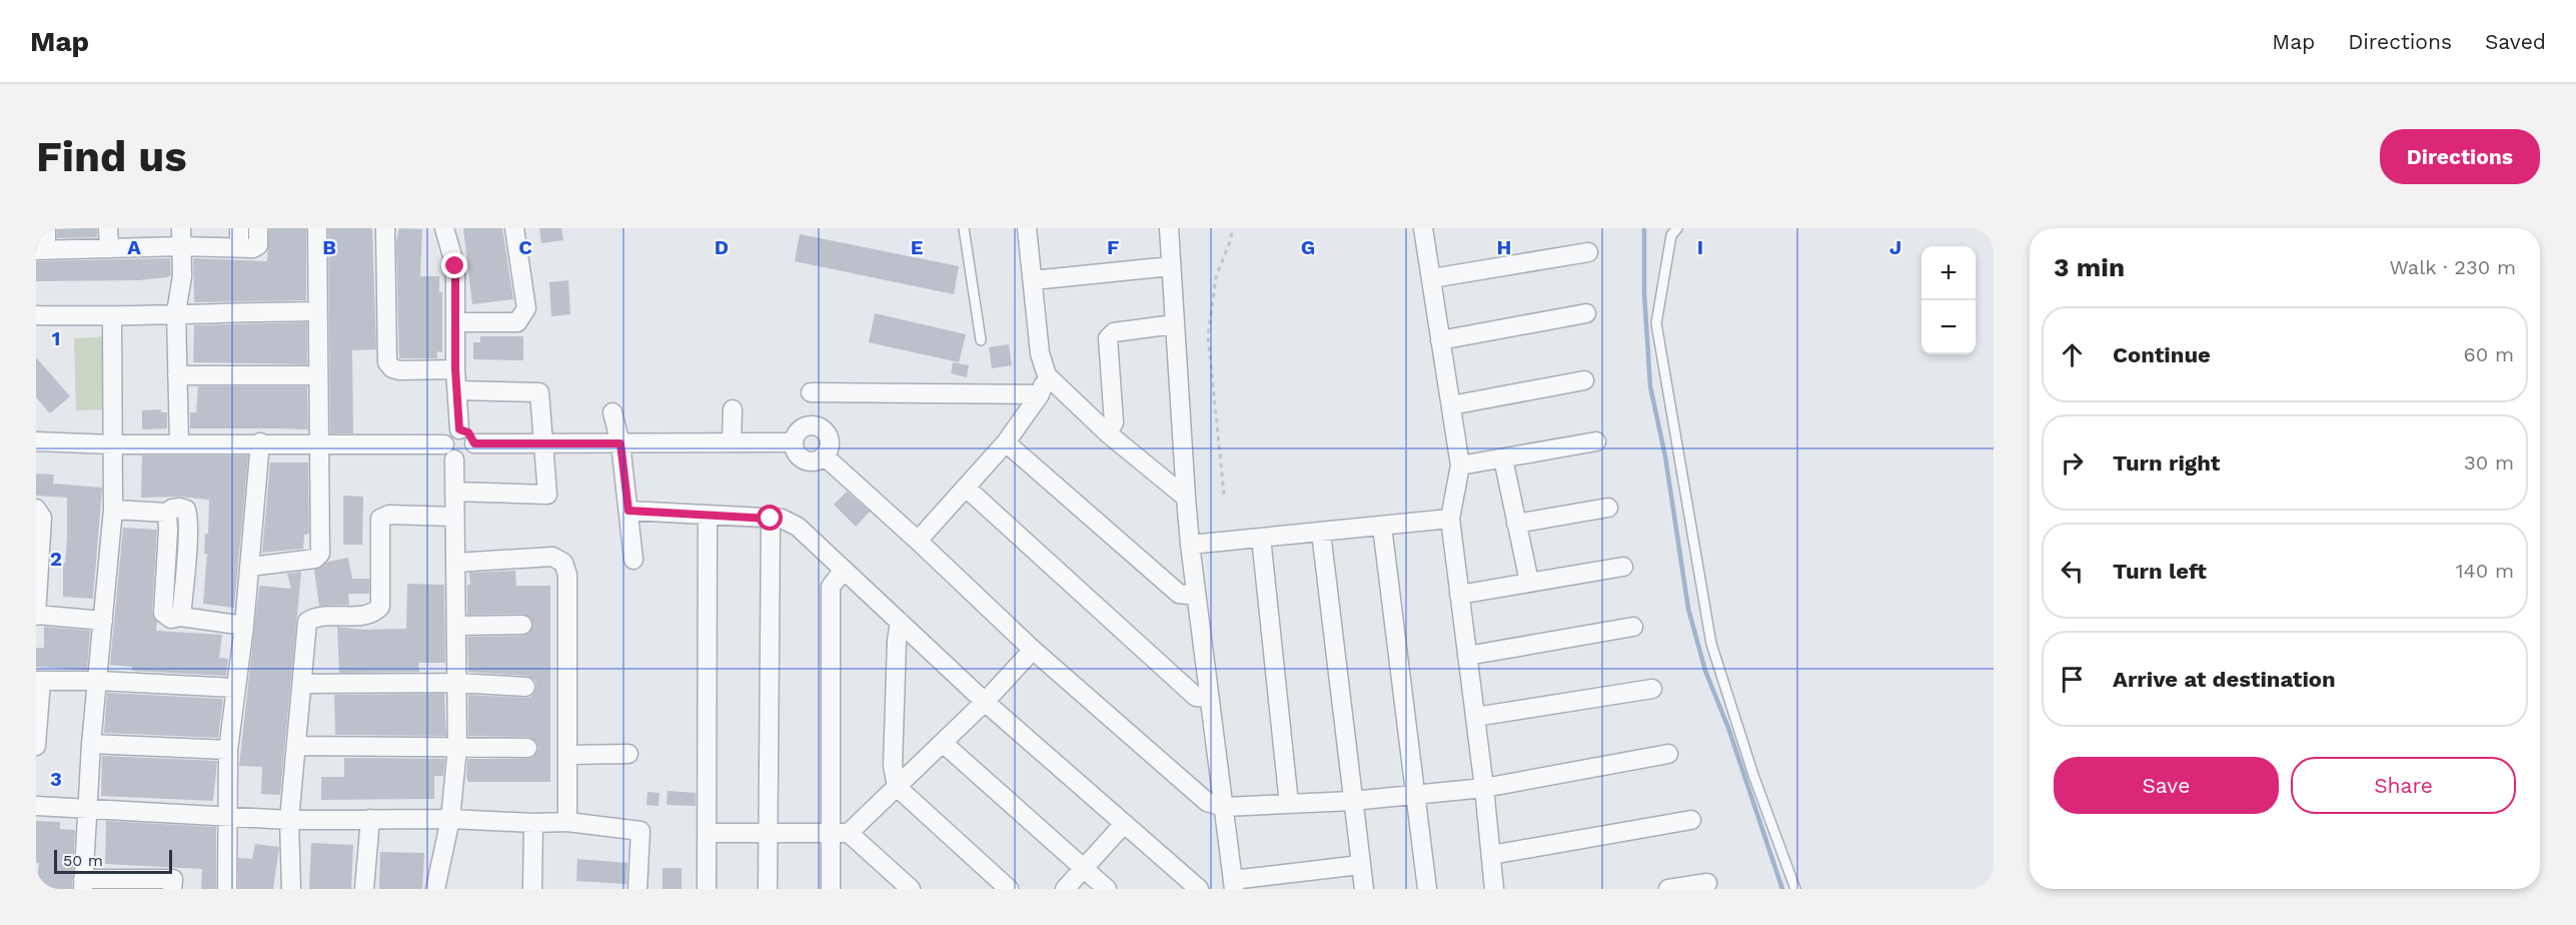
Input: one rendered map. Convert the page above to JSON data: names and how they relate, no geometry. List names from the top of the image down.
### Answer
{
  "scale_bar": "50 m",
  "page": {
    "header": "Map",
    "nav": ["Map", "Directions", "Saved"],
    "buttons": [
      "Directions",
      ["Save", "Share"]
    ],
    "title": "Find us",
    "heading": ["3 min", "Walk · 230 m"],
    "map_buttons": ["+", "−"],
    "list": [
      ["Continue", "60 m"],
      ["Turn right", "30 m"],
      ["Turn left", "140 m"],
      "Arrive at destination"
    ],
    "scale": "50 m"
  },
  "grid": {
    "columns": [
      "A",
      "B",
      "C",
      "D",
      "E",
      "F",
      "G",
      "H",
      "I",
      "J"
    ],
    "rows": ["1", "2", "3"]
  }
}
